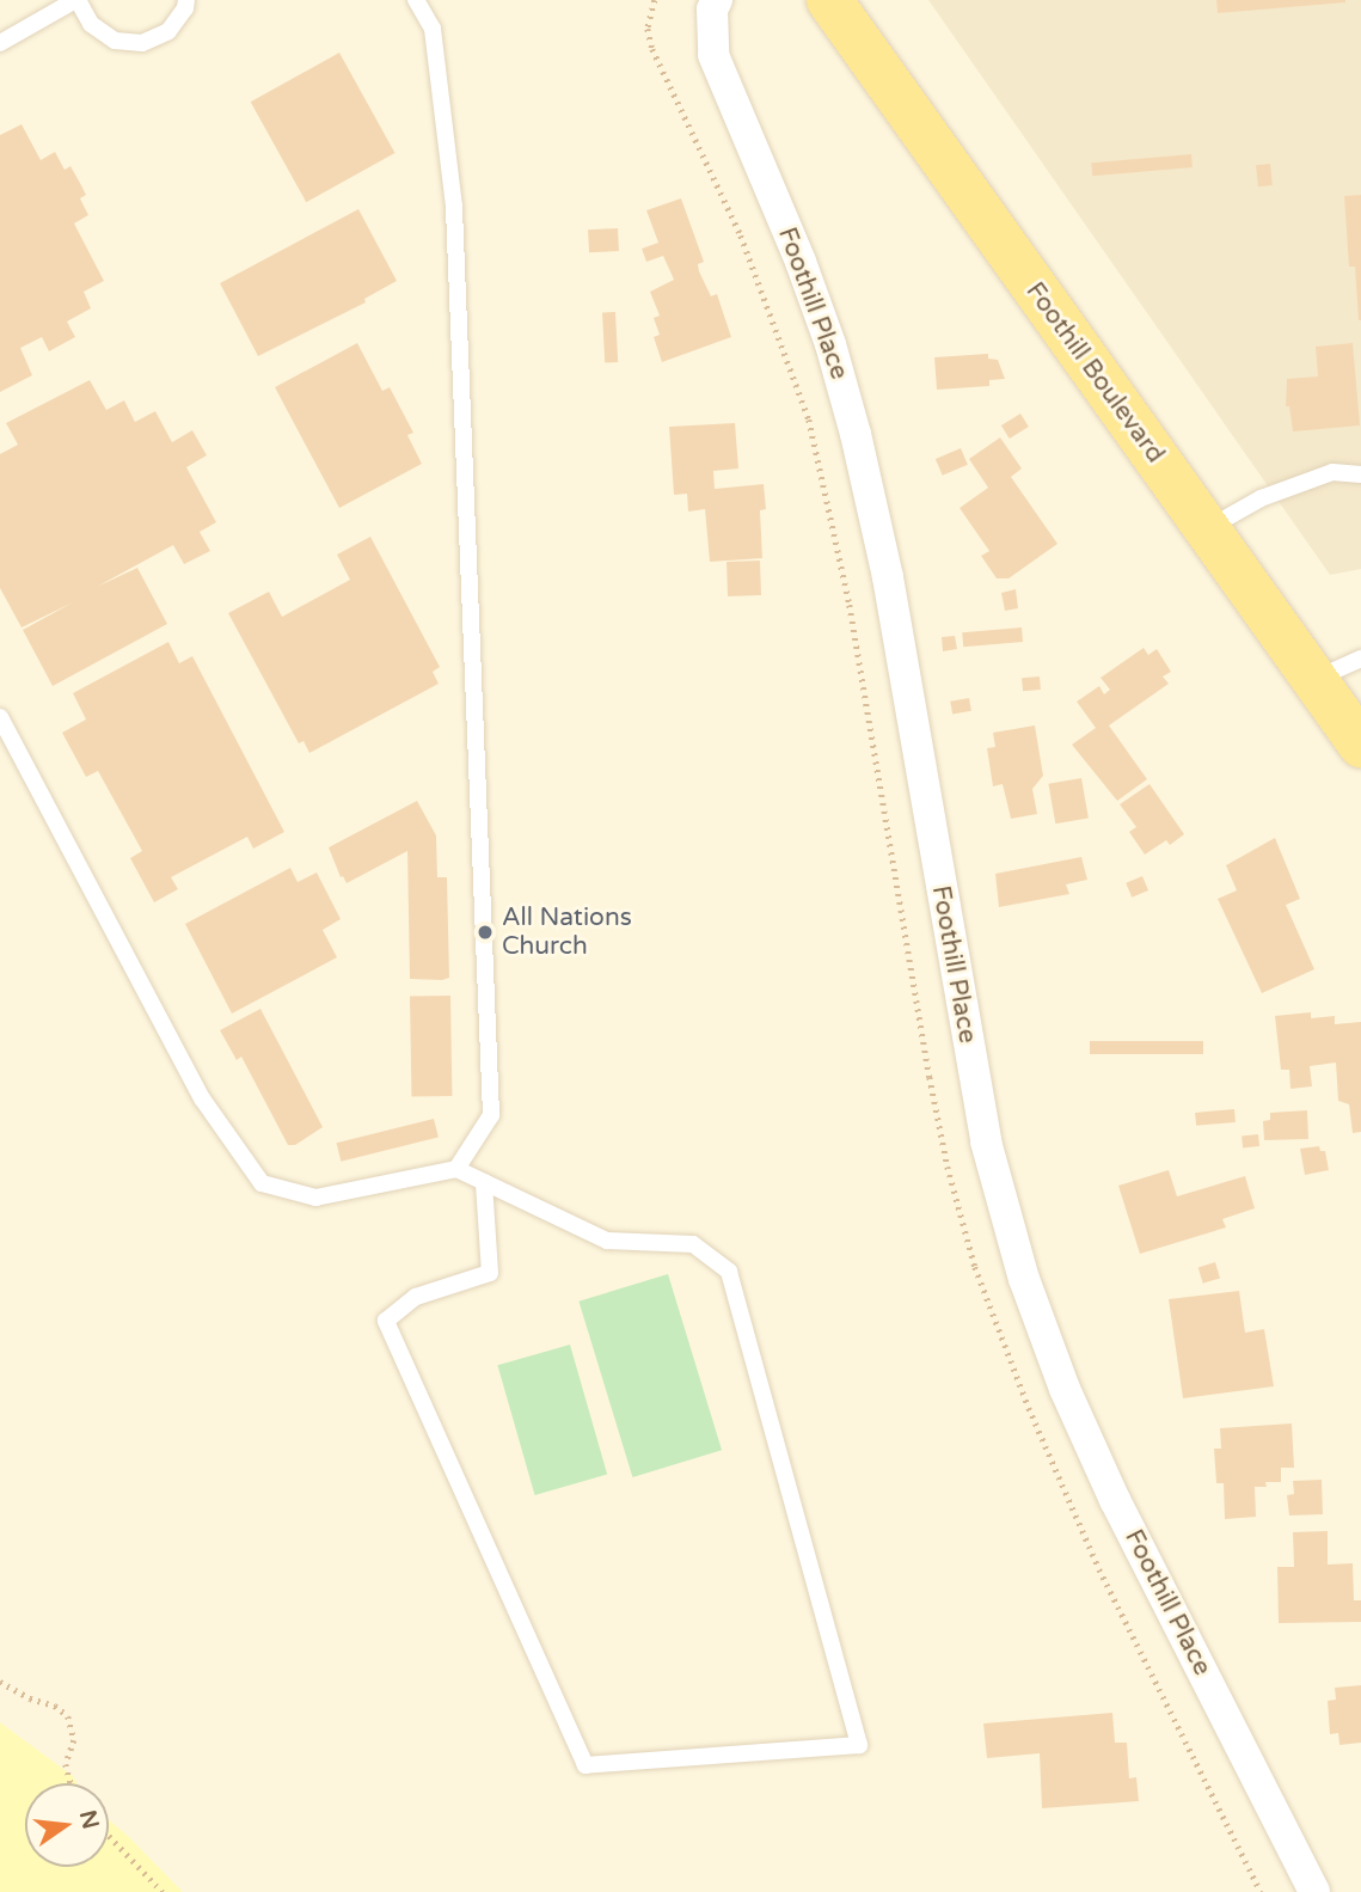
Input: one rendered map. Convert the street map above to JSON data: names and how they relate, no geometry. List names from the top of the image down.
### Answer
{
  "streets": {
    "main road": ["Foothill Boulevard"],
    "street": ["Foothill Place"]
  },
  "places": ["All Nations Church"],
  "north": "right"
}
